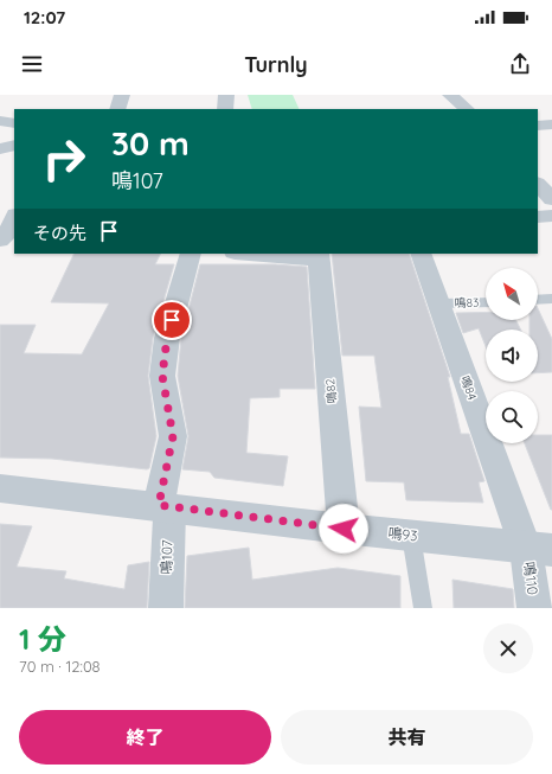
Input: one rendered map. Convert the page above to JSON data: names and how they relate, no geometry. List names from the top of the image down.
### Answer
{
  "streets": {
    "street": [
      "鳴84",
      "鳴82",
      "鳴93",
      "鳴107",
      "鳴110"
    ],
    "lane": ["鳴83"]
  },
  "crossings": [
    ["鳴83", "鳴84"],
    ["鳴84", "鳴93"],
    ["鳴84", "鳴110"],
    ["鳴82", "鳴93"],
    ["鳴93", "鳴107"],
    ["鳴93", "鳴110"]
  ],
  "north": "top left",
  "page": {
    "status": "12:07",
    "header": "Turnly",
    "turn": ["30 m", "鳴107"],
    "then": "その先",
    "heading": ["1 分", "70 m · 12:08"],
    "buttons": ["終了", "共有"]
  }
}
